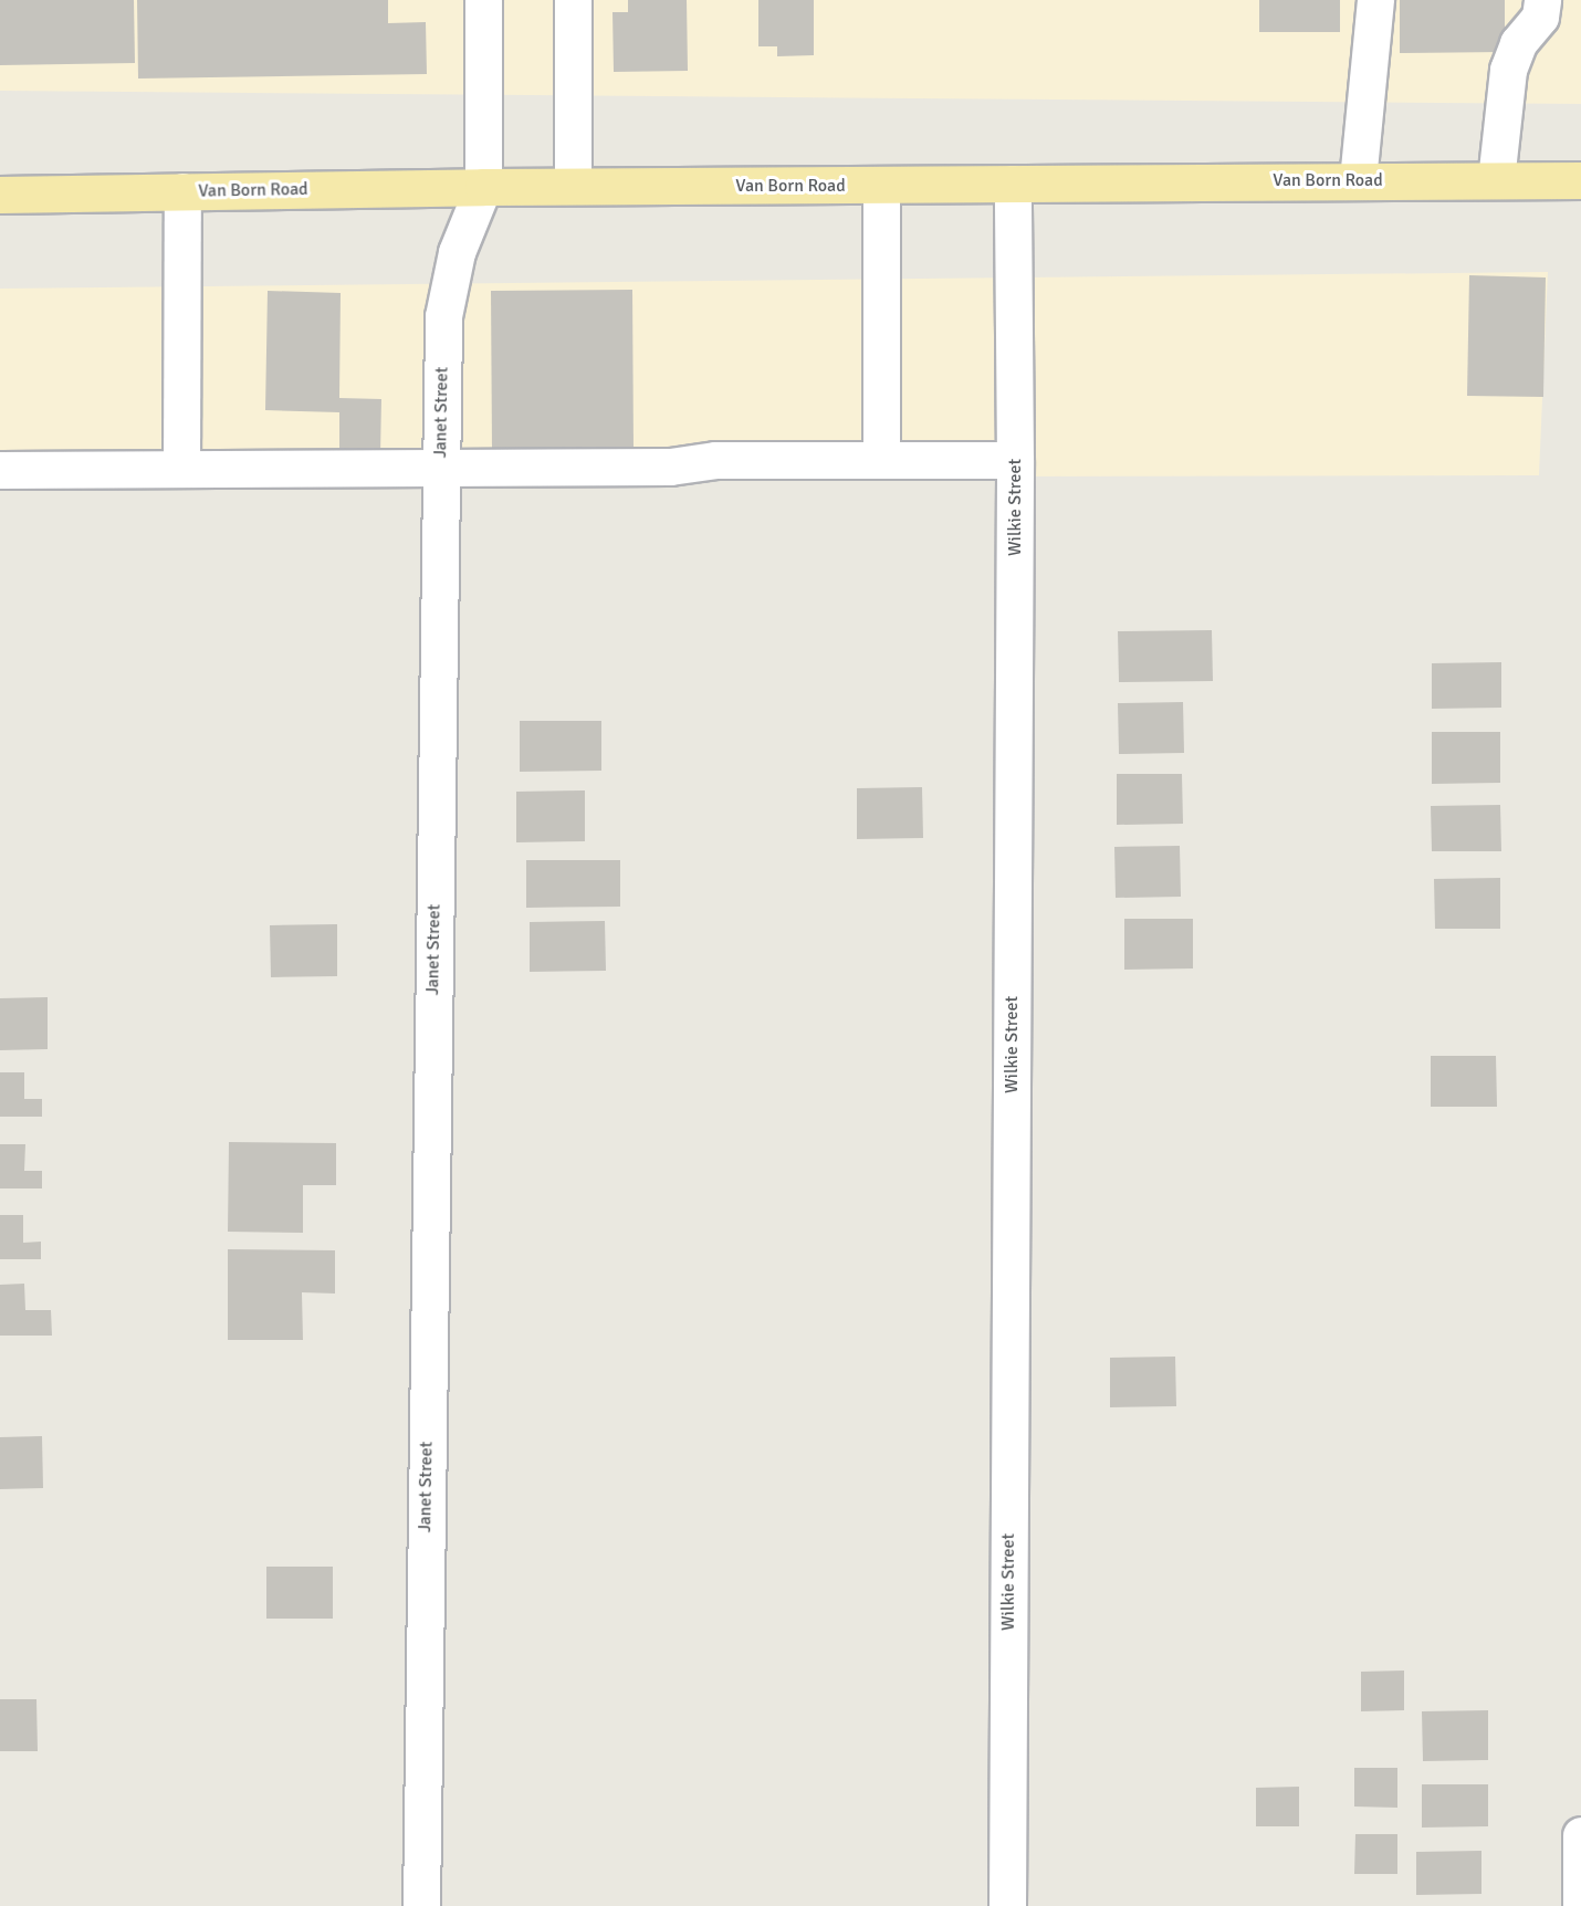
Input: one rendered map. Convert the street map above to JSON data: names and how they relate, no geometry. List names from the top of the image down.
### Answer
{
  "streets": {
    "main road": ["Van Born Road"],
    "street": ["Janet Street", "Wilkie Street"]
  },
  "crossings": [
    ["Van Born Road", "Janet Street"],
    ["Van Born Road", "Wilkie Street"]
  ]
}
